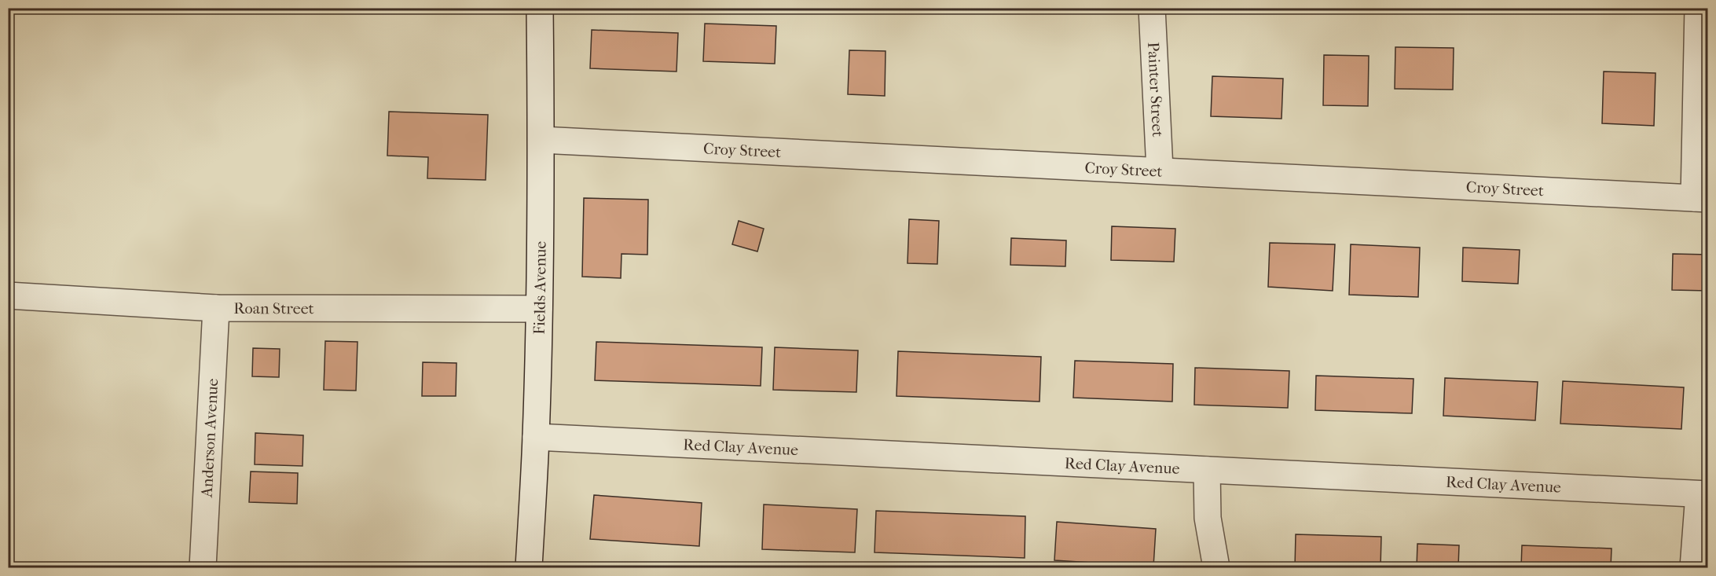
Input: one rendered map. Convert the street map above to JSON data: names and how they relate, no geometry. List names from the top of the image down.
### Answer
{
  "streets": {
    "street": [
      "Painter Street",
      "Croy Street",
      "Fields Avenue",
      "Roan Street",
      "Anderson Avenue",
      "Red Clay Avenue"
    ]
  },
  "crossings": [
    ["Painter Street", "Croy Street"],
    ["Croy Street", "Fields Avenue"],
    ["Fields Avenue", "Roan Street"],
    ["Fields Avenue", "Red Clay Avenue"],
    ["Roan Street", "Anderson Avenue"]
  ]
}
